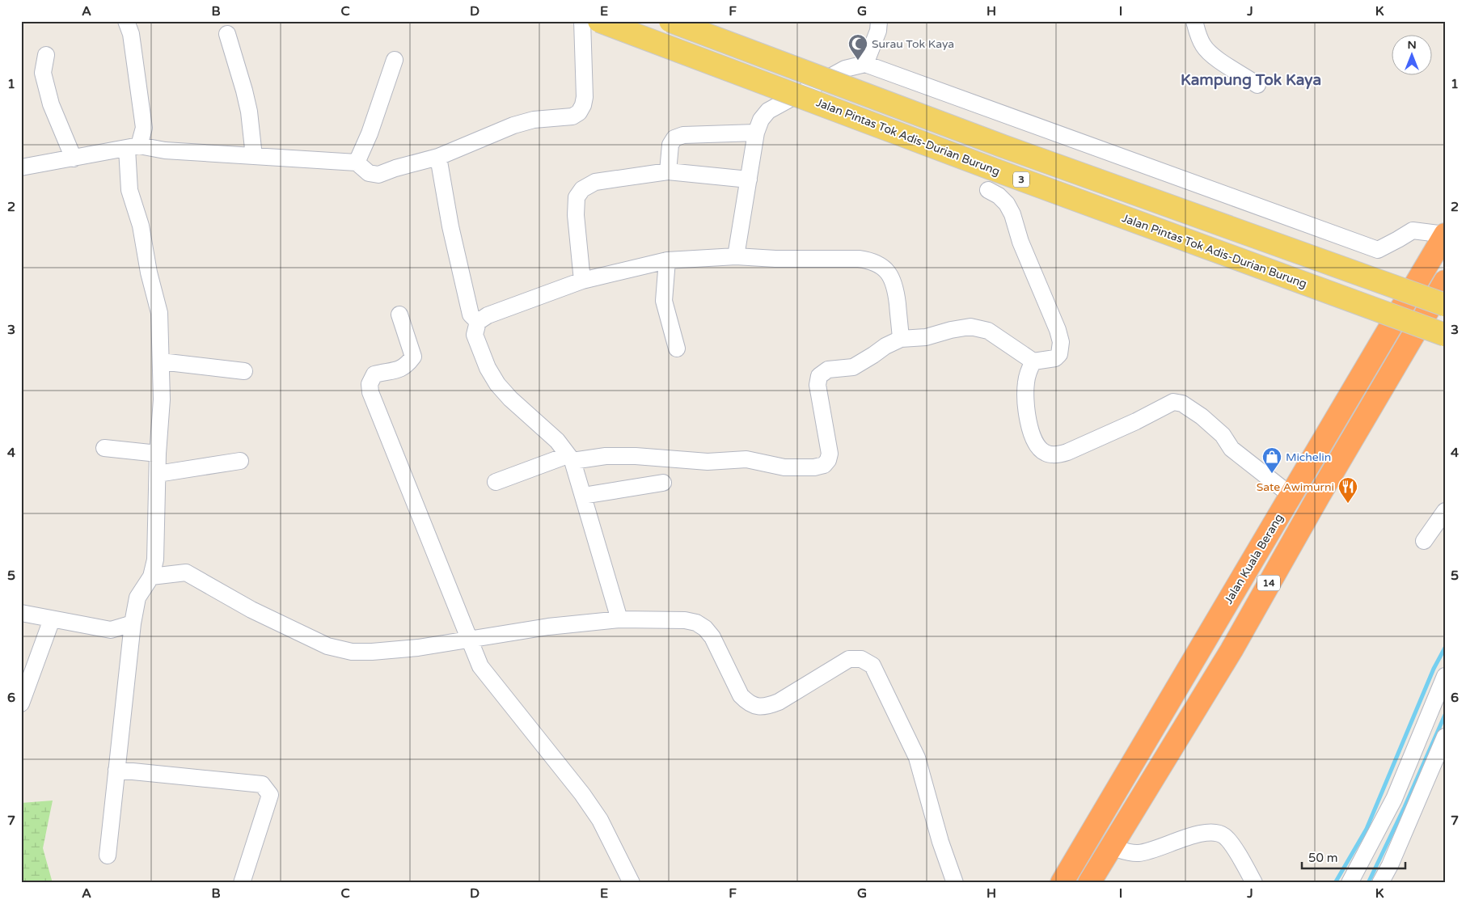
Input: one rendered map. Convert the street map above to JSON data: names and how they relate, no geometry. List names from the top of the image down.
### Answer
{
  "streets": {
    "highway": ["Jalan Kuala Berang", "14"],
    "main road": ["Jalan Pintas Tok Adis-Durian Burung", "3"]
  },
  "districts": ["Kampung Tok Kaya"],
  "places": {
    "mosque": ["Surau Tok Kaya"],
    "shop": ["Michelin"],
    "restaurant": ["Sate Awimurni"]
  },
  "scale_bar": "50 m",
  "north": "top",
  "grid": {
    "columns": [
      "A",
      "B",
      "C",
      "D",
      "E",
      "F",
      "G",
      "H",
      "I",
      "J",
      "K"
    ],
    "rows": [
      "1",
      "2",
      "3",
      "4",
      "5",
      "6",
      "7"
    ]
  }
}
